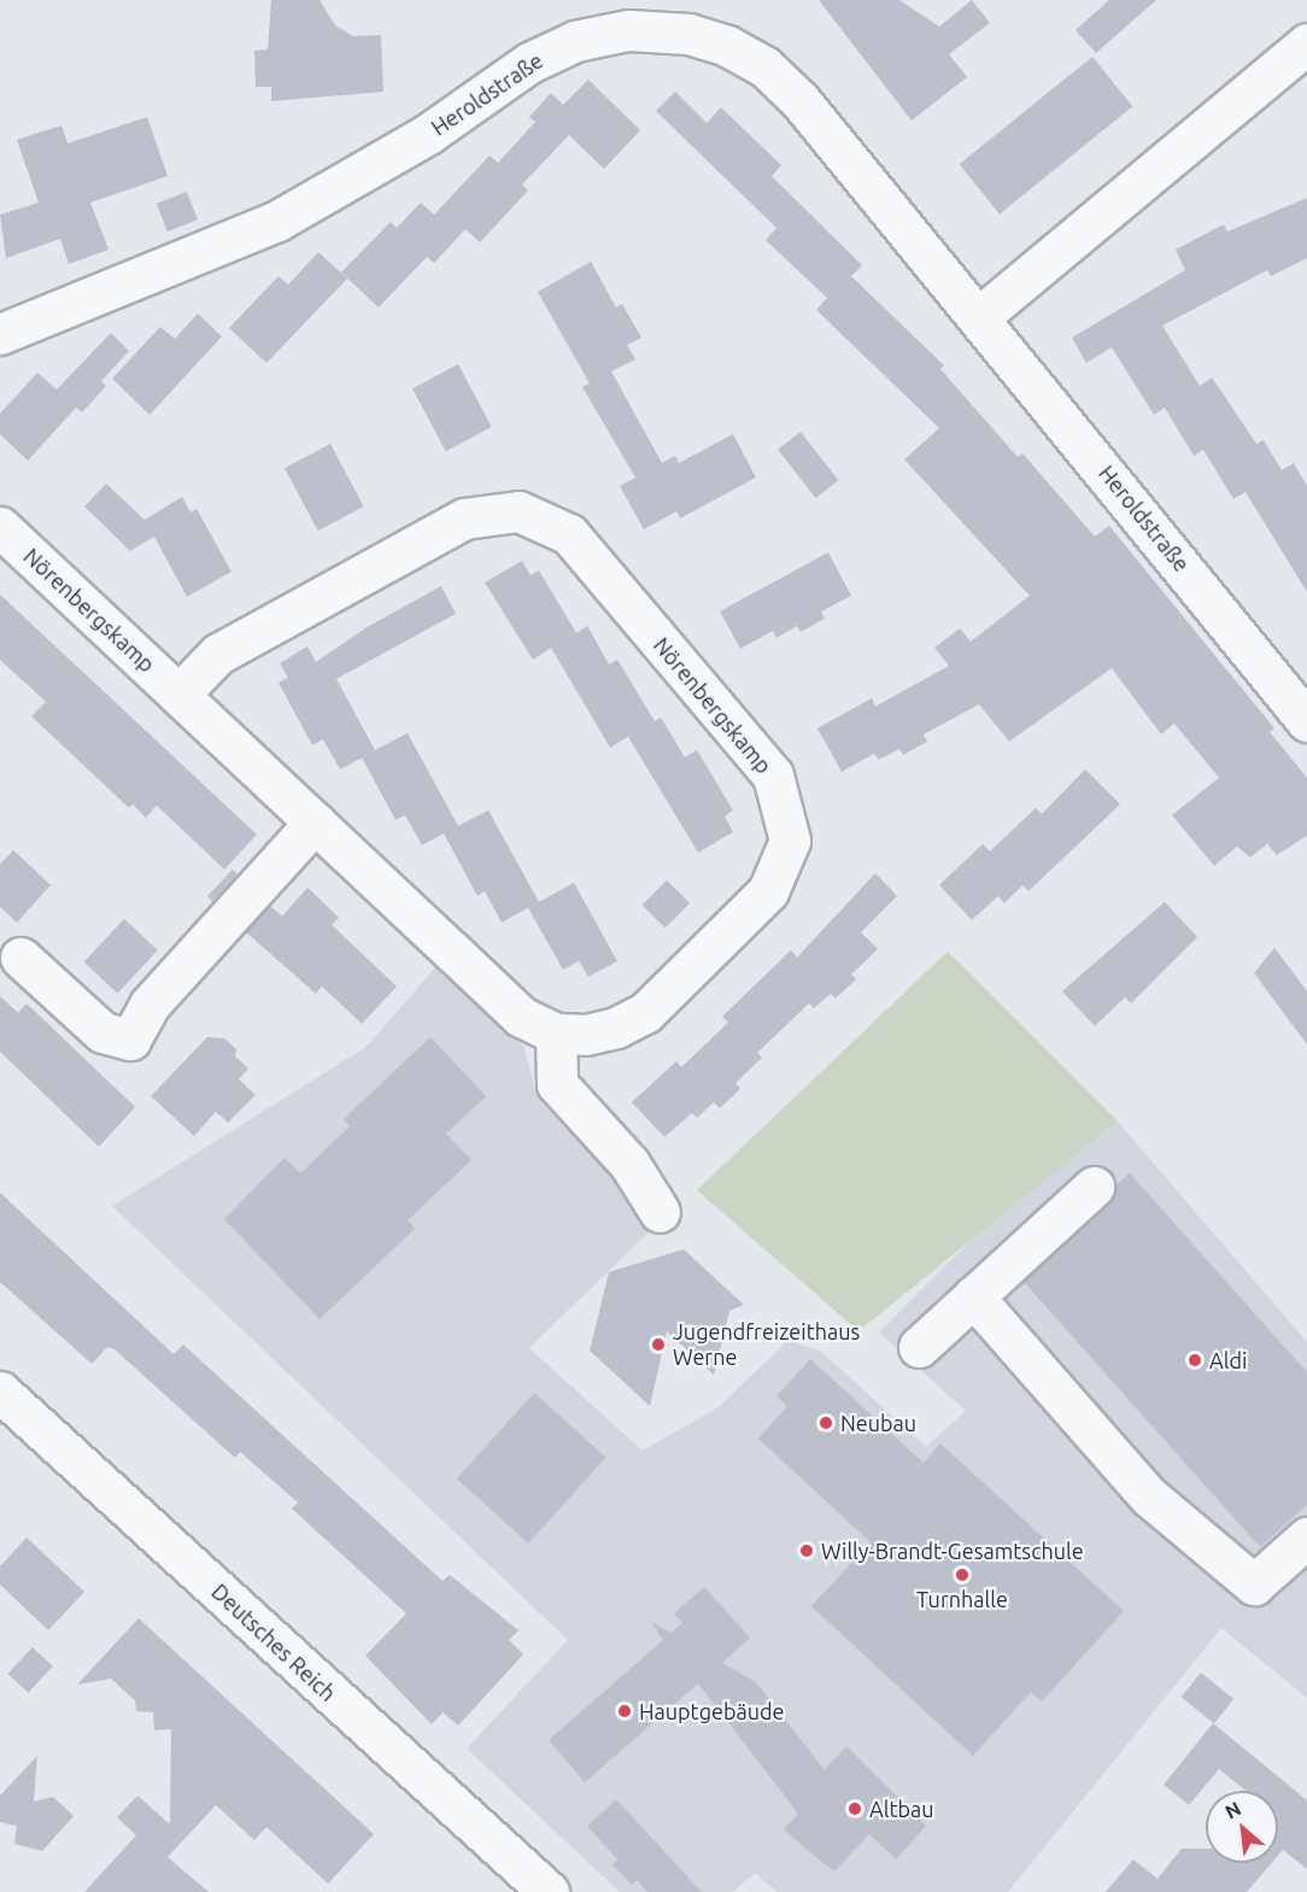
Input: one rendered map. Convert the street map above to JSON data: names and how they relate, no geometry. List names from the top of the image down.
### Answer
{
  "streets": {
    "street": ["Heroldstraße", "Nörenbergskamp", "Deutsches Reich"]
  },
  "places": [
    "Jugendfreizeithaus Werne",
    "Aldi",
    "Neubau",
    "Willy-Brandt-Gesamtschule",
    "Turnhalle",
    "Hauptgebäude",
    "Altbau"
  ],
  "north": "top left"
}
